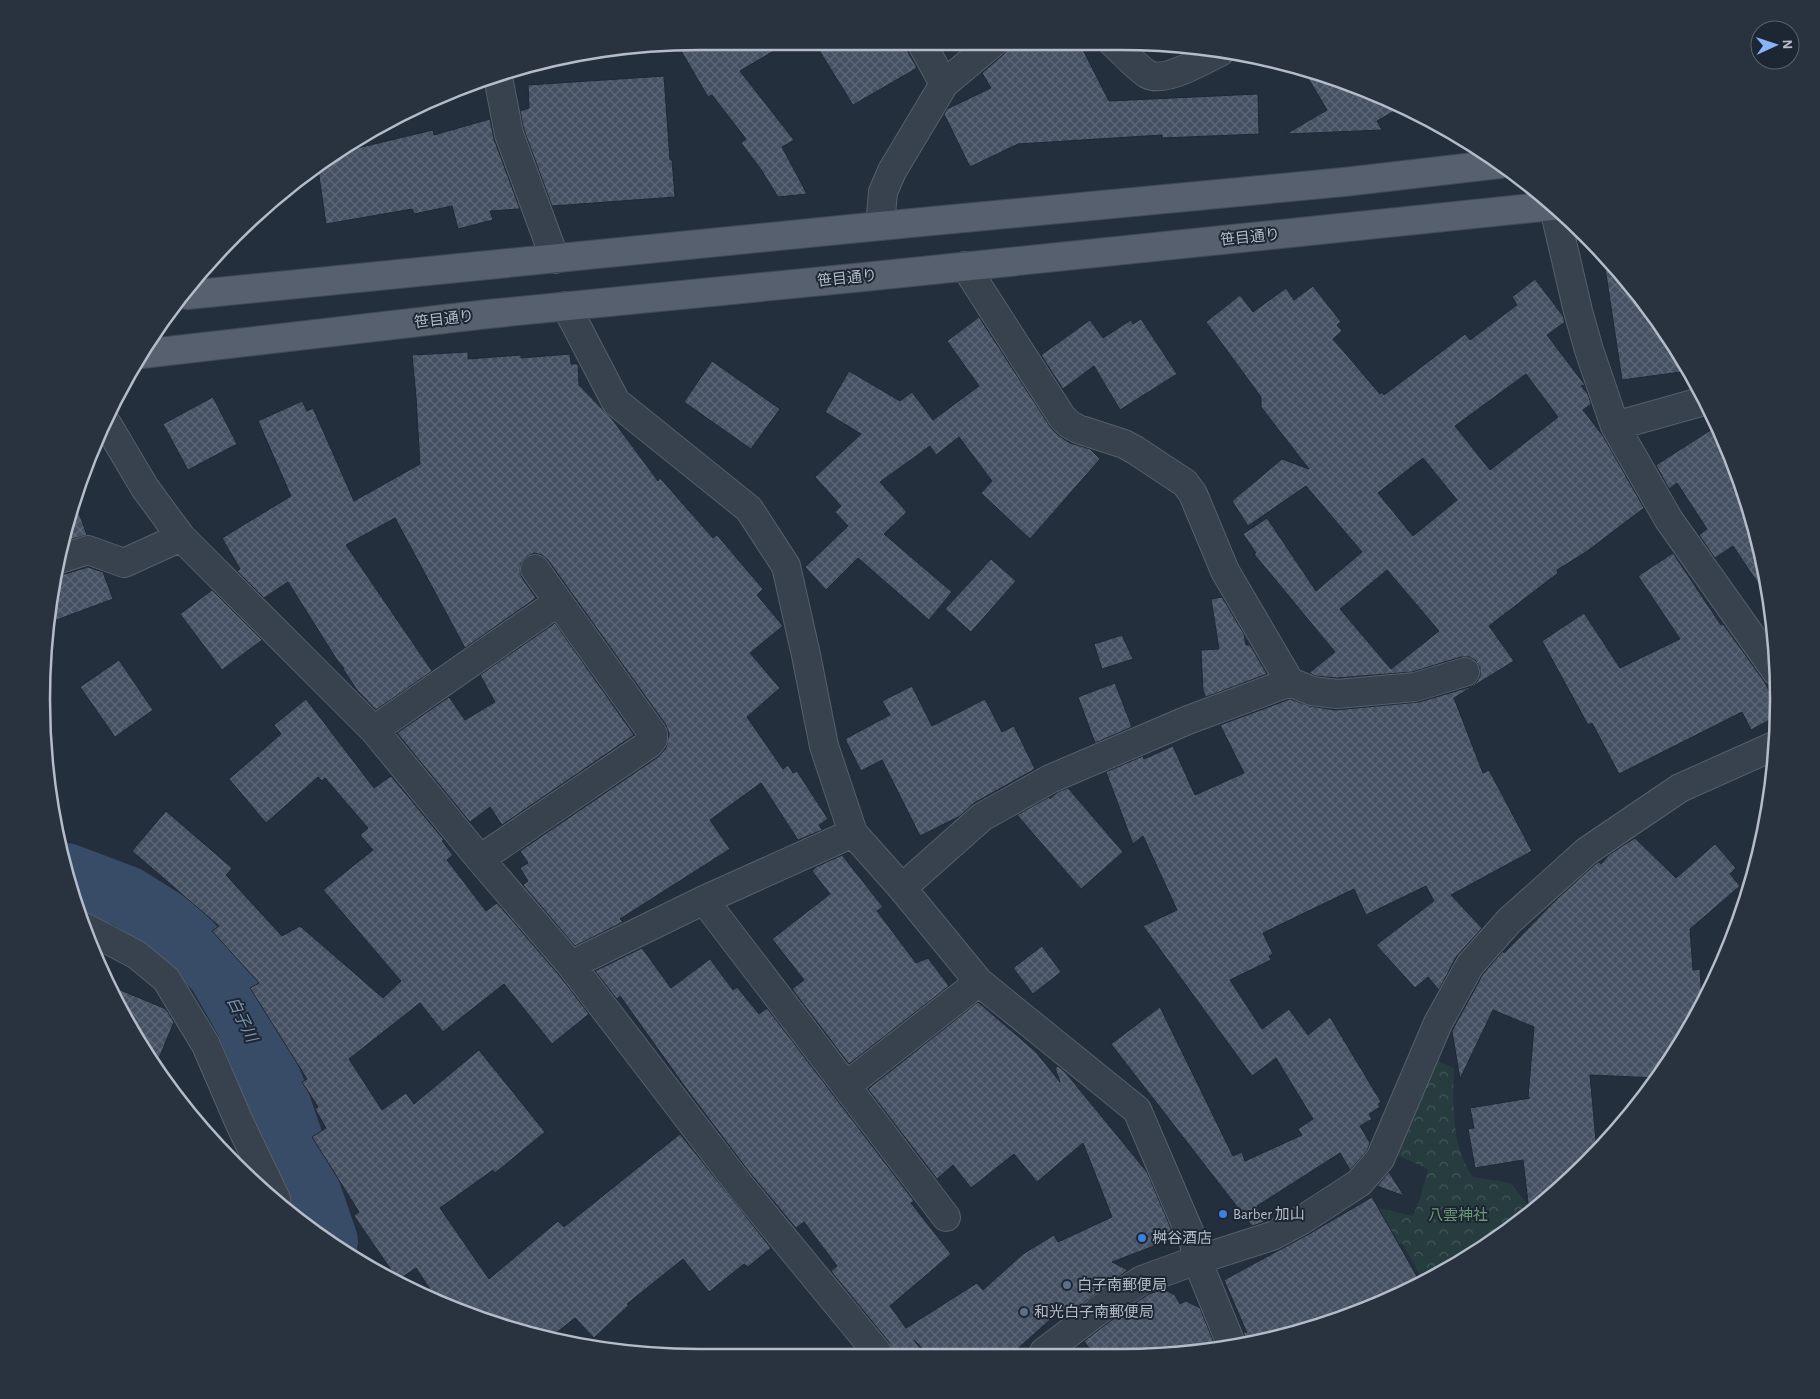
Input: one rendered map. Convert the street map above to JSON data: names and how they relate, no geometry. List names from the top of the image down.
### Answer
{
  "streets": {
    "main road": ["笹目通り"]
  },
  "water": ["白子川"],
  "parks": ["八雲神社"],
  "places": [
    "Barber 加山",
    "桝谷酒店",
    "白子南郵便局",
    "和光白子南郵便局"
  ],
  "north": "right"
}
